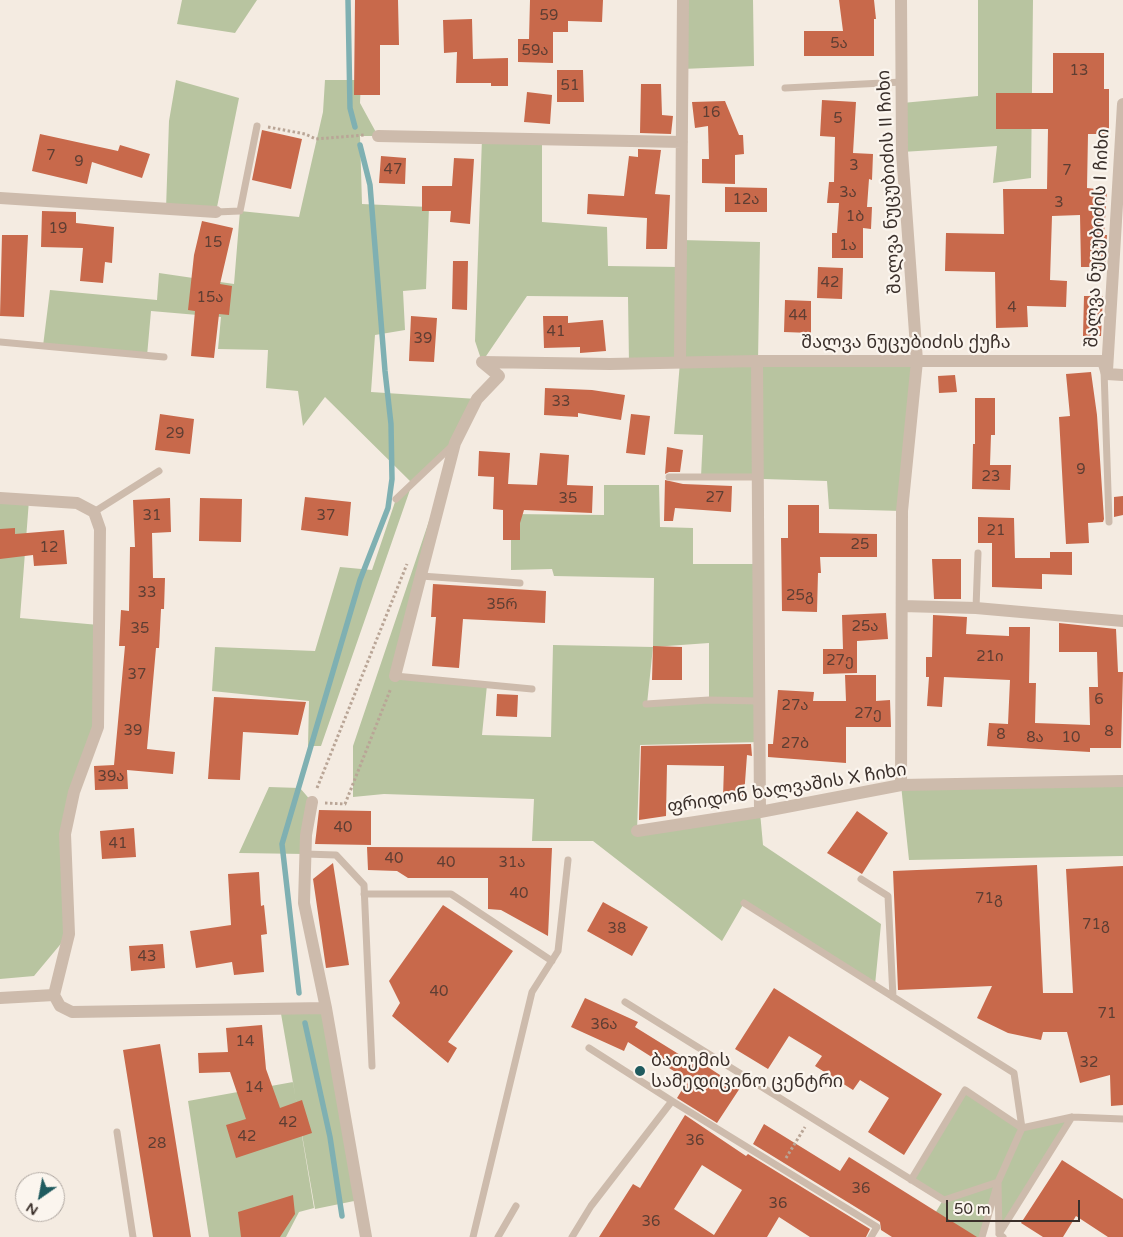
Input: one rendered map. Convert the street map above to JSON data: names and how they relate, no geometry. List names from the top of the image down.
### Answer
{
  "streets": {
    "street": [
      "შალვა ნუცუბიძის II ჩიხი",
      "შალვა ნუცუბიძის I ჩიხი",
      "შალვა ნუცუბიძის ქუჩა",
      "ფრიდონ ხალვაშის X ჩიხი"
    ]
  },
  "crossings": [
    ["შალვა ნუცუბიძის II ჩიხი", "შალვა ნუცუბიძის ქუჩა"],
    ["შალვა ნუცუბიძის II ჩიხი", "ფრიდონ ხალვაშის X ჩიხი"],
    ["შალვა ნუცუბიძის I ჩიხი", "შალვა ნუცუბიძის ქუჩა"]
  ],
  "places": ["ბათუმის სამედიცინო ცენტრი"],
  "house_numbers": [
    "59",
    "5ა",
    "59ა",
    "13",
    "51",
    "16",
    "5",
    "7",
    "9",
    "3",
    "47",
    "7",
    "3ა",
    "12ა",
    "3",
    "1ბ",
    "19",
    "15",
    "1ა",
    "42",
    "15ა",
    "4",
    "44",
    "41",
    "39",
    "33",
    "29",
    "9",
    "23",
    "27",
    "35",
    "31",
    "37",
    "21",
    "25",
    "12",
    "33",
    "25გ",
    "35რ",
    "25ა",
    "35",
    "21ი",
    "27ე",
    "37",
    "6",
    "27ა",
    "27ე",
    "39",
    "8",
    "8",
    "8ა",
    "10",
    "27ბ",
    "39ა",
    "40",
    "41",
    "40",
    "40",
    "31ა",
    "40",
    "71გ",
    "71გ",
    "38",
    "43",
    "40",
    "71",
    "36ა",
    "14",
    "32",
    "14",
    "42",
    "42",
    "36",
    "28",
    "36",
    "36",
    "36"
  ],
  "scale_bar": "50 m",
  "north": "bottom left"
}
